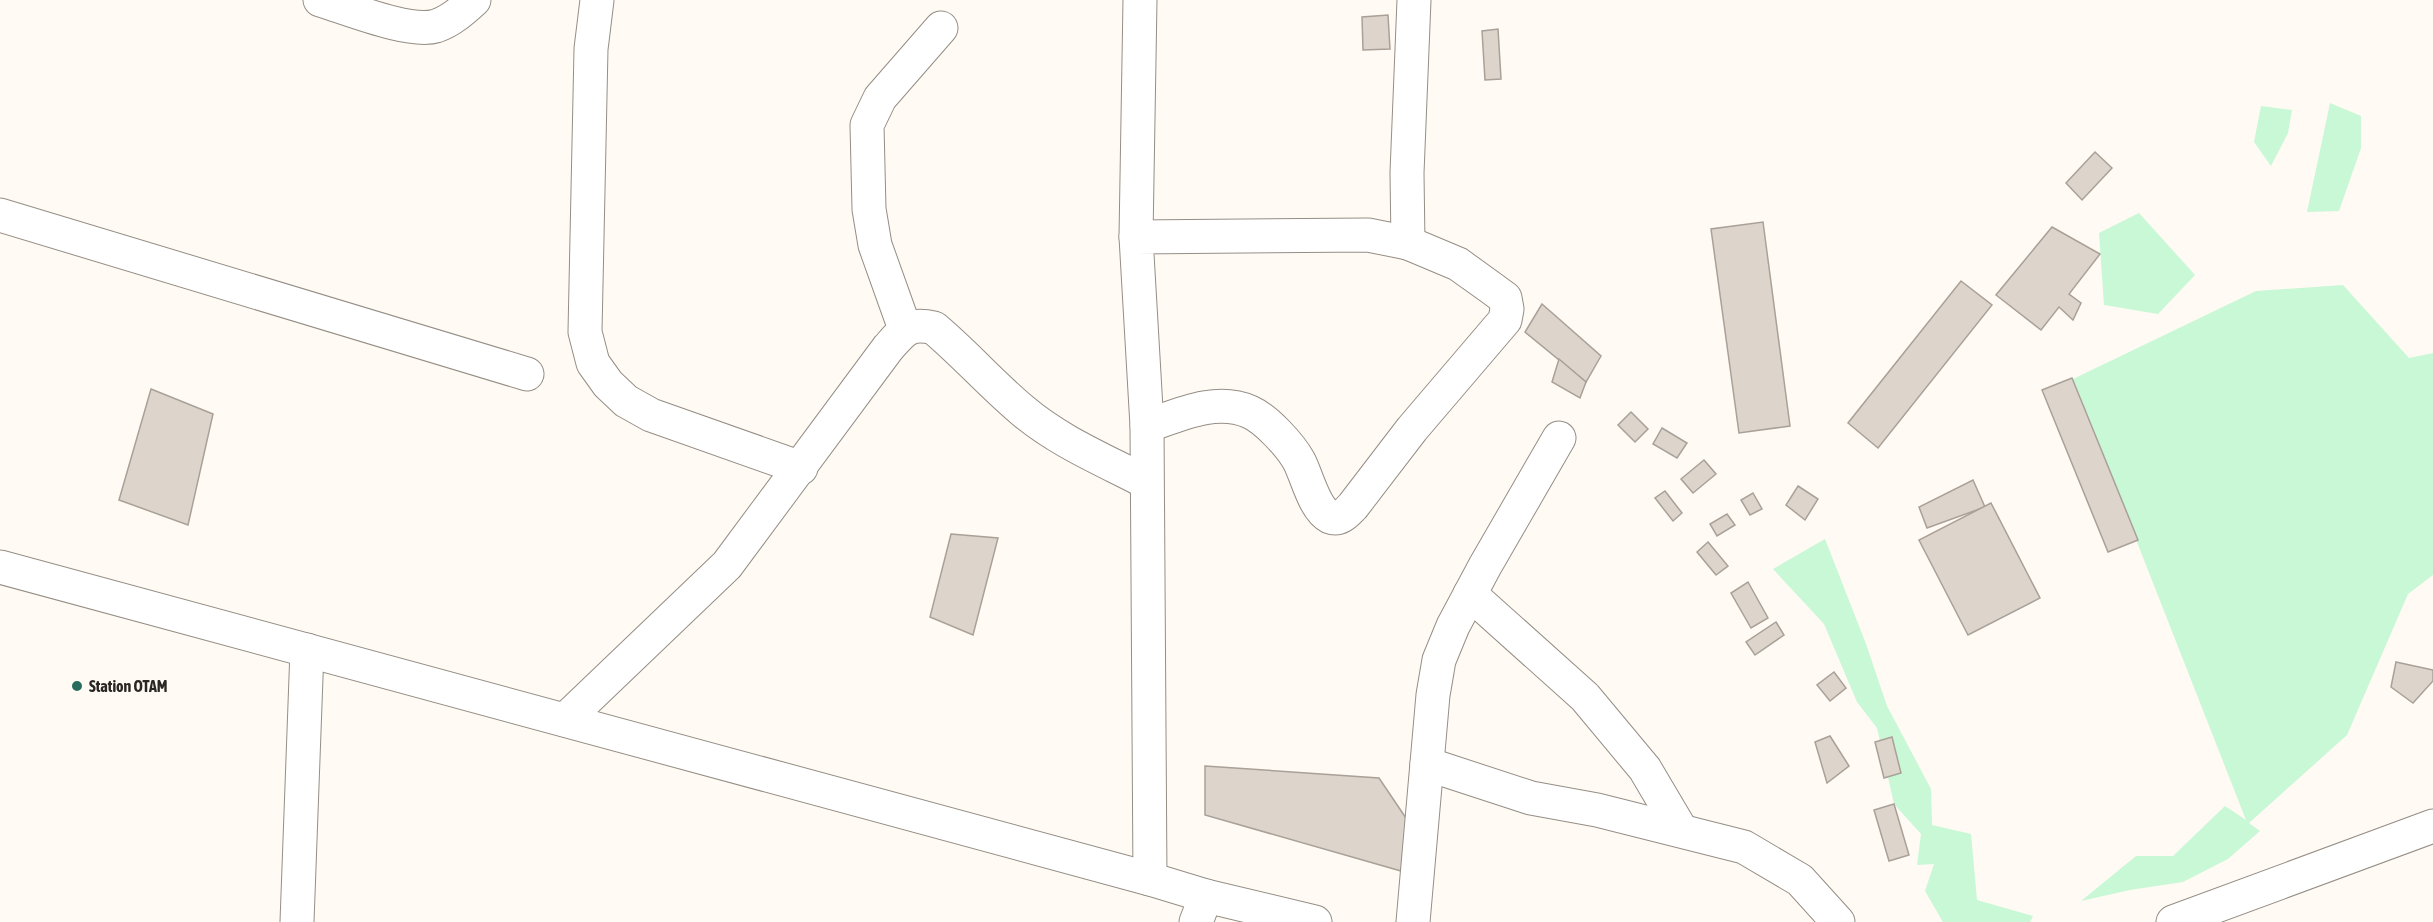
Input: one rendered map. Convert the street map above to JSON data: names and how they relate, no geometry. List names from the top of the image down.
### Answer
{
  "places": ["Station OTAM"]
}
